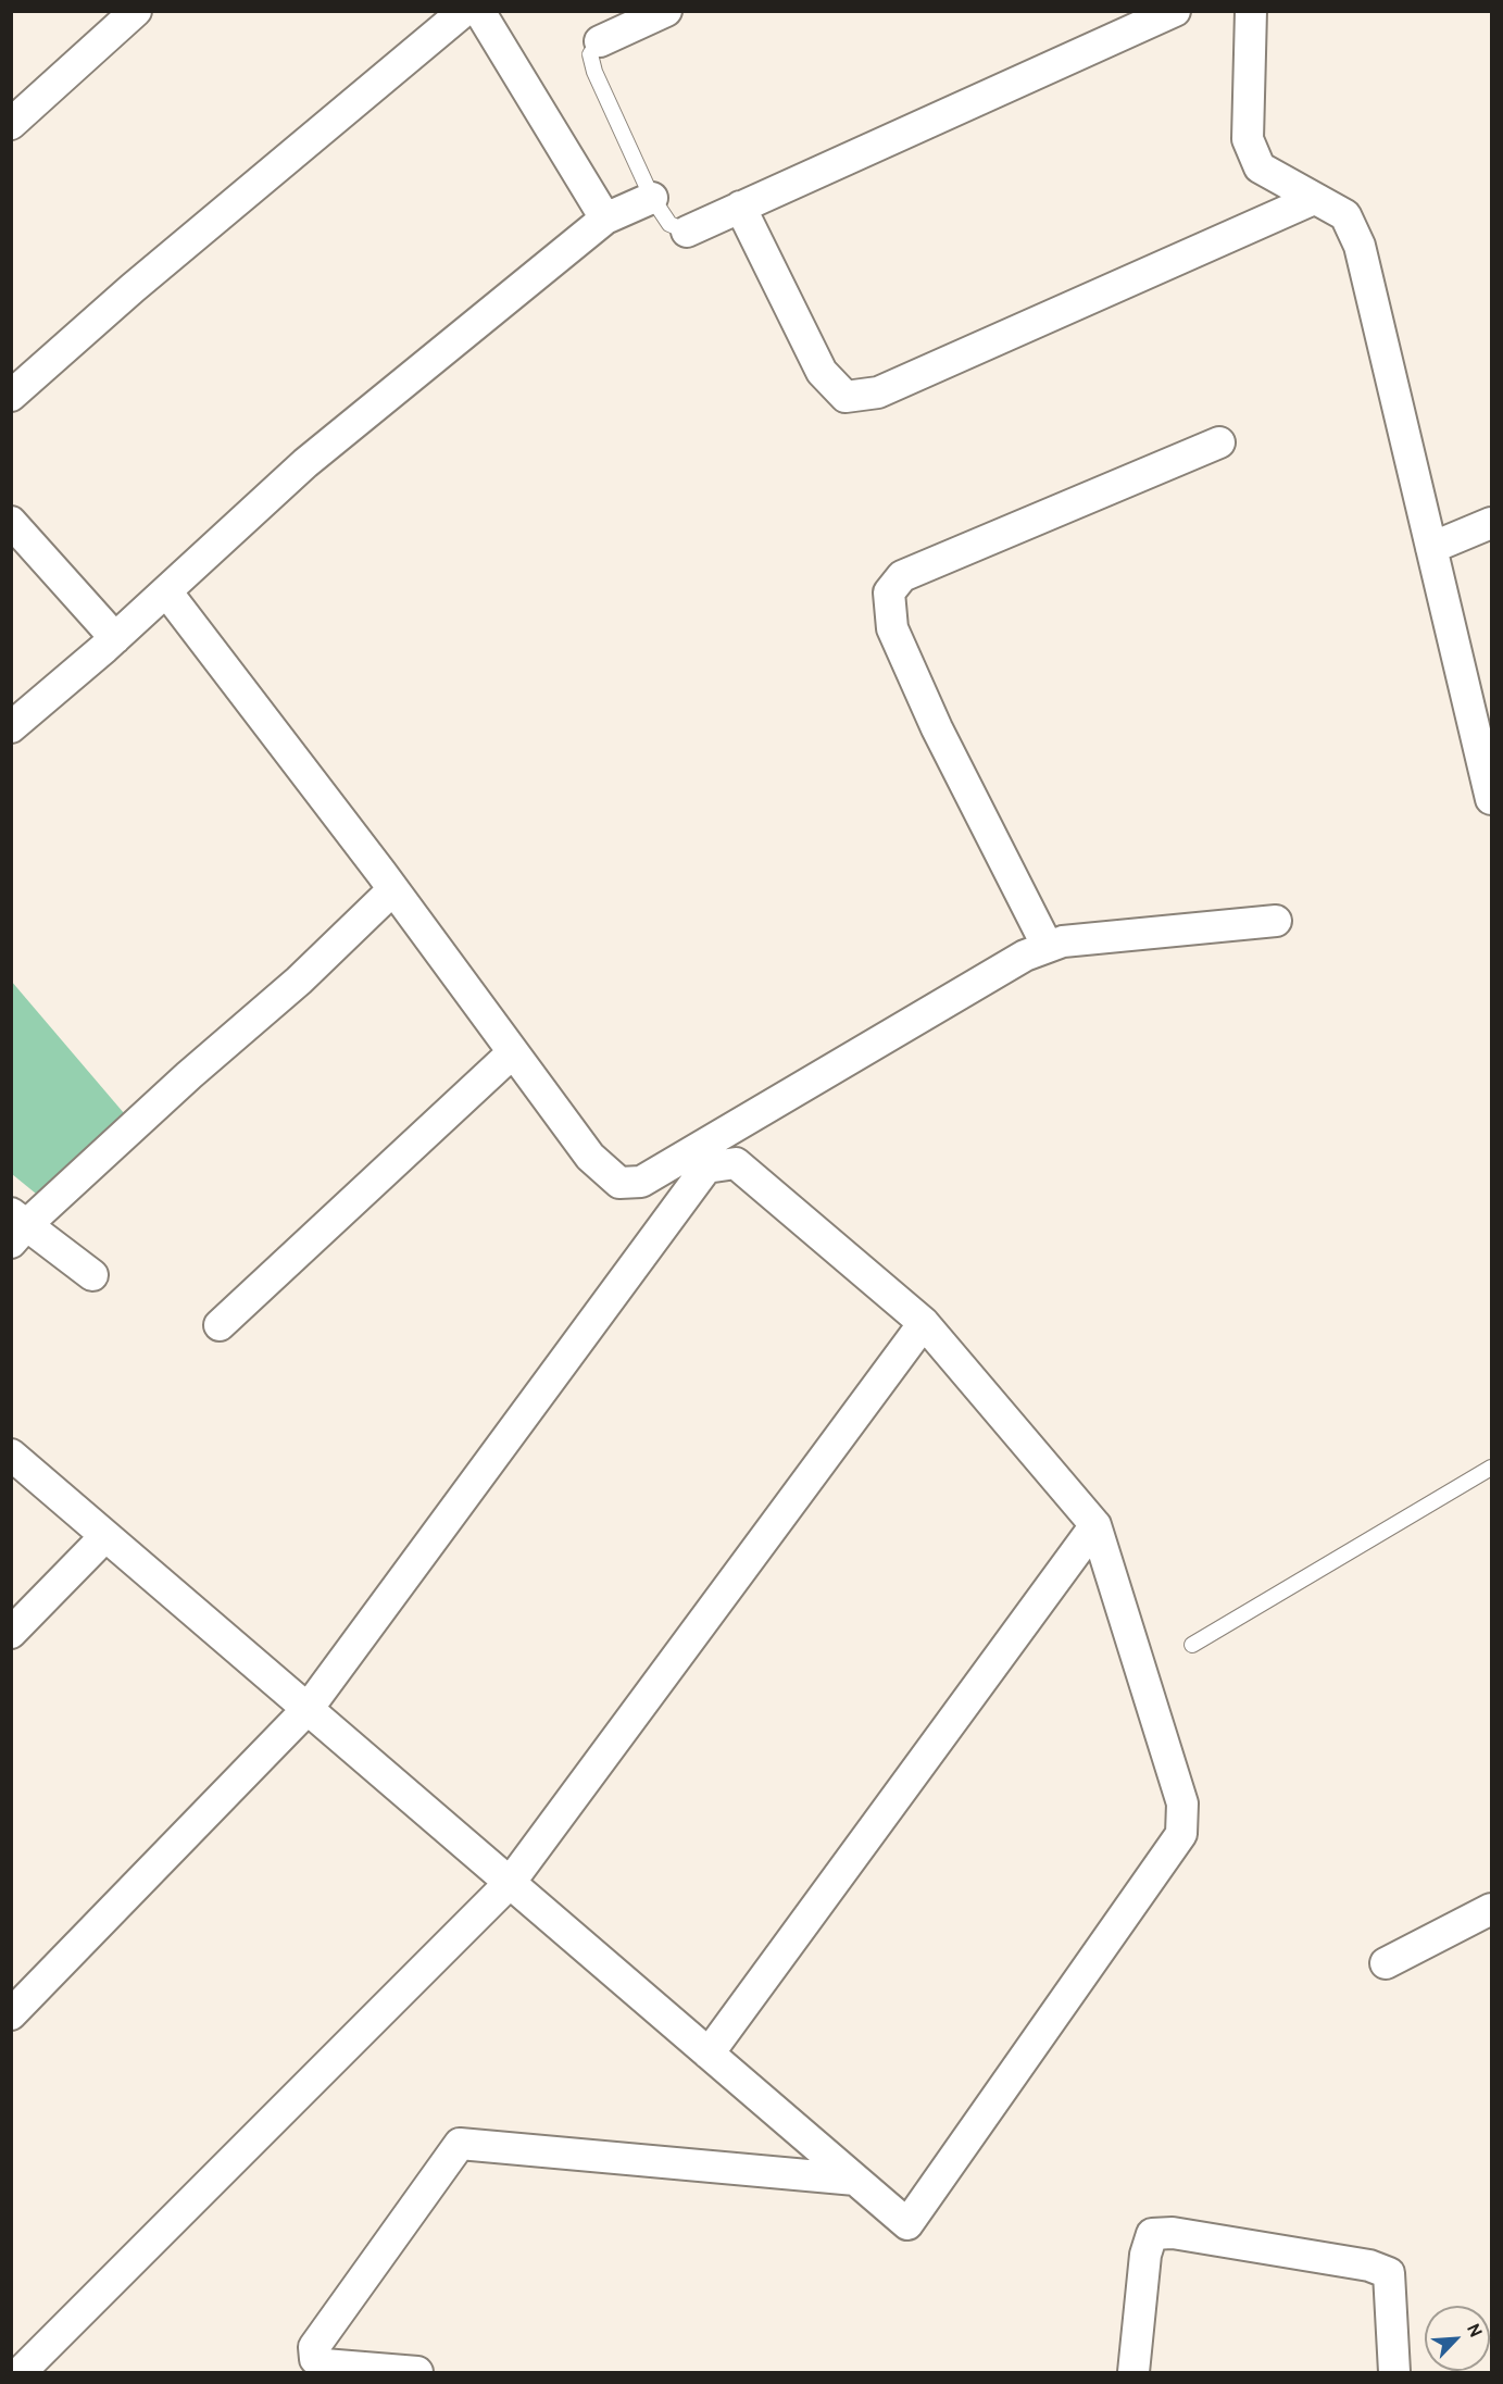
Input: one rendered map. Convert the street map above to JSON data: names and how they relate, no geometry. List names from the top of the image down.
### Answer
{
  "north": "top right"
}
